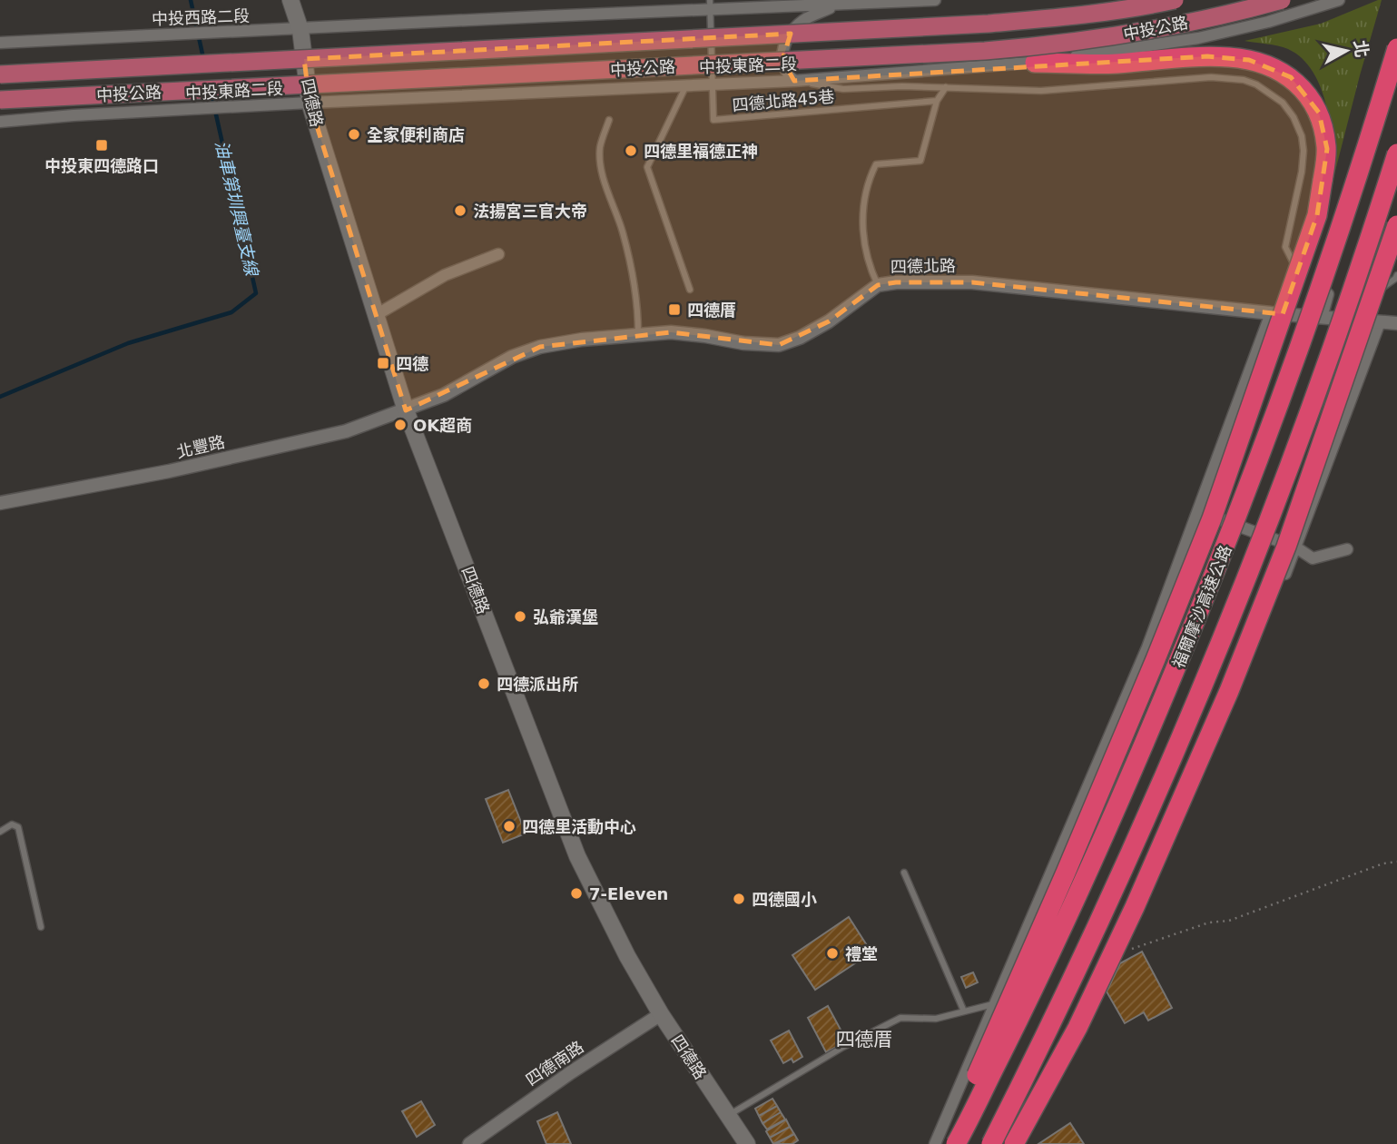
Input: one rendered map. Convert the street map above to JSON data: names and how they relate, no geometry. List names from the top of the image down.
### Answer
{
  "streets": {
    "highway": ["福爾摩沙高速公路"],
    "main road": ["中投公路", "四德路"],
    "street": [
      "中投西路二段",
      "中投東路二段",
      "四德北路",
      "北豐路",
      "四德南路"
    ],
    "lane": ["四德北路45巷"]
  },
  "crossings": [
    ["中投西路二段", "四德北路45巷"],
    ["中投西路二段", "四德路"],
    ["中投東路二段", "四德北路45巷"],
    ["中投東路二段", "四德路"],
    ["四德路", "四德北路"],
    ["四德路", "北豐路"],
    ["四德路", "四德南路"],
    ["四德北路", "北豐路"]
  ],
  "districts": ["四德厝"],
  "water": ["油車第圳興臺支線"],
  "places": {
    "other": [
      "全家便利商店",
      "四德里福德正神",
      "法揚宮三官大帝",
      "OK超商",
      "弘爺漢堡",
      "四德派出所",
      "四德里活動中心",
      "7-Eleven",
      "四德國小",
      "禮堂"
    ],
    "transit": ["中投東四德路口", "四德厝", "四德"]
  },
  "north": "right"
}
